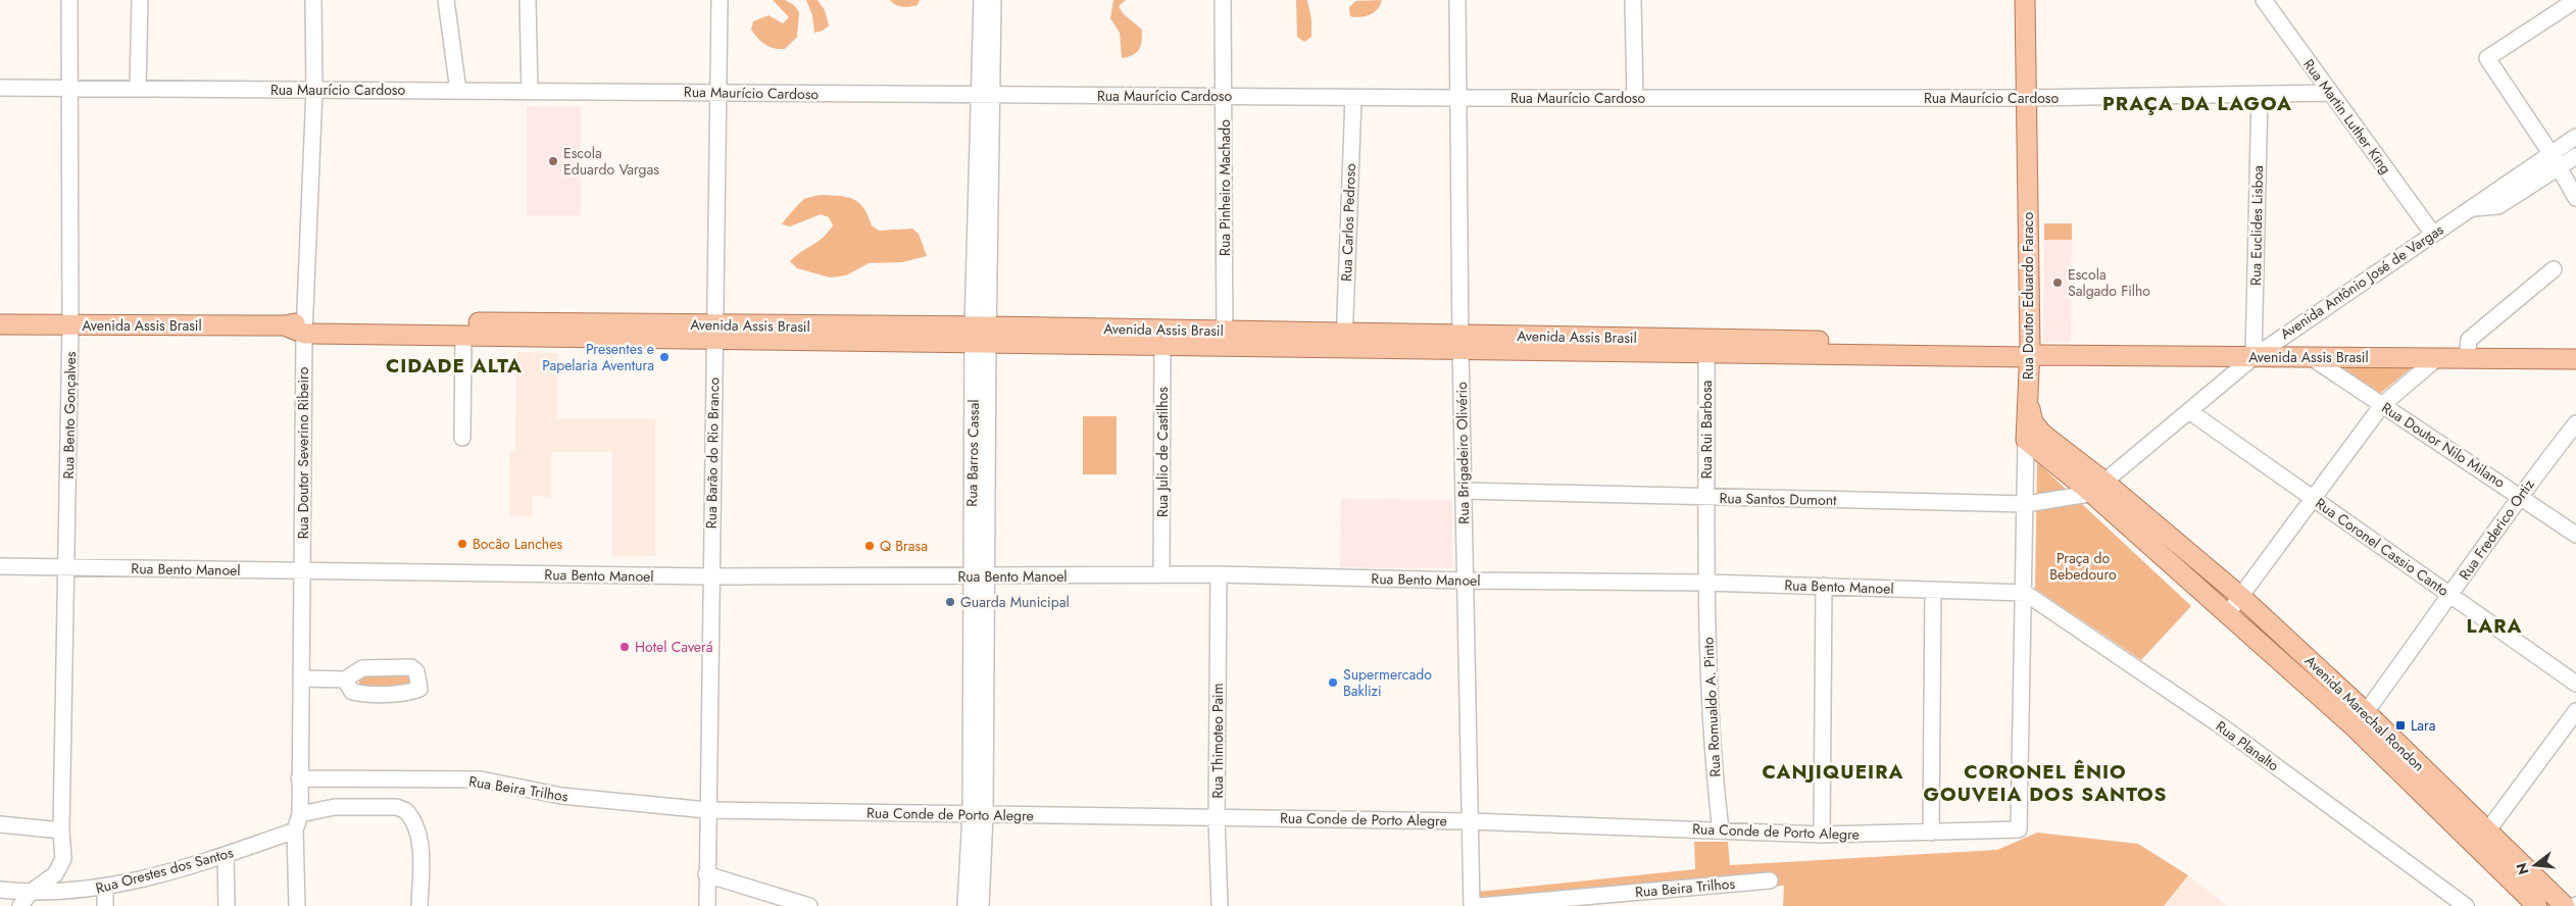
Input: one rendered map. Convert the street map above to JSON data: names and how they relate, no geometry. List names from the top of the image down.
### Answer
{
  "streets": {
    "main road": ["Rua Doutor Eduardo Faraco", "Avenida Assis Brasil", "Avenida Marechal Rondon"],
    "street": [
      "Rua Maurício Cardoso",
      "Rua Martin Luther King",
      "Rua Pinheiro Machado",
      "Rua Carlos Pedroso",
      "Rua Euclides Lisboa",
      "Avenida Antônio José de Vargas",
      "Rua Bento Gonçalves",
      "Rua Rui Barbosa",
      "Rua Doutor Nilo Milano",
      "Rua Julio de Castilhos",
      "Rua Doutor Severino Ribeiro",
      "Rua Barão do Rio Branco",
      "Rua Barros Cassal",
      "Rua Brigadeiro Olivério",
      "Rua Santos Dumont",
      "Rua Frederico Ortiz",
      "Rua Coronel Cassio Canto",
      "Rua Bento Manoel",
      "Rua Romualdo A. Pinto",
      "Rua Thimoteo Paim",
      "Rua Planalto",
      "Rua Beira Trilhos",
      "Rua Conde de Porto Alegre",
      "Rua Orestes dos Santos"
    ]
  },
  "crossings": [
    ["Rua Maurício Cardoso", "Rua Martin Luther King"],
    ["Rua Maurício Cardoso", "Rua Pinheiro Machado"],
    ["Rua Maurício Cardoso", "Rua Carlos Pedroso"],
    ["Rua Maurício Cardoso", "Rua Euclides Lisboa"],
    ["Rua Maurício Cardoso", "Rua Doutor Eduardo Faraco"],
    ["Rua Maurício Cardoso", "Rua Bento Gonçalves"],
    ["Rua Maurício Cardoso", "Rua Doutor Severino Ribeiro"],
    ["Rua Maurício Cardoso", "Rua Barão do Rio Branco"],
    ["Rua Maurício Cardoso", "Rua Barros Cassal"],
    ["Rua Maurício Cardoso", "Rua Brigadeiro Olivério"],
    ["Rua Martin Luther King", "Avenida Antônio José de Vargas"],
    ["Rua Pinheiro Machado", "Avenida Assis Brasil"],
    ["Rua Carlos Pedroso", "Avenida Assis Brasil"],
    ["Rua Euclides Lisboa", "Avenida Antônio José de Vargas"],
    ["Rua Euclides Lisboa", "Avenida Assis Brasil"],
    ["Avenida Antônio José de Vargas", "Avenida Assis Brasil"],
    ["Avenida Antônio José de Vargas", "Rua Santos Dumont"],
    ["Avenida Antônio José de Vargas", "Rua Coronel Cassio Canto"],
    ["Avenida Antônio José de Vargas", "Avenida Marechal Rondon"],
    ["Rua Doutor Eduardo Faraco", "Avenida Assis Brasil"],
    ["Rua Doutor Eduardo Faraco", "Rua Santos Dumont"],
    ["Rua Doutor Eduardo Faraco", "Rua Bento Manoel"],
    ["Rua Doutor Eduardo Faraco", "Avenida Marechal Rondon"],
    ["Rua Doutor Eduardo Faraco", "Rua Planalto"],
    ["Rua Doutor Eduardo Faraco", "Rua Conde de Porto Alegre"],
    ["Avenida Assis Brasil", "Rua Bento Gonçalves"],
    ["Avenida Assis Brasil", "Rua Rui Barbosa"],
    ["Avenida Assis Brasil", "Rua Doutor Nilo Milano"],
    ["Avenida Assis Brasil", "Rua Julio de Castilhos"],
    ["Avenida Assis Brasil", "Rua Doutor Severino Ribeiro"],
    ["Avenida Assis Brasil", "Rua Barão do Rio Branco"],
    ["Avenida Assis Brasil", "Rua Barros Cassal"],
    ["Avenida Assis Brasil", "Rua Brigadeiro Olivério"],
    ["Rua Bento Gonçalves", "Rua Bento Manoel"],
    ["Rua Bento Gonçalves", "Rua Orestes dos Santos"],
    ["Rua Rui Barbosa", "Rua Santos Dumont"],
    ["Rua Rui Barbosa", "Rua Bento Manoel"],
    ["Rua Rui Barbosa", "Rua Romualdo A. Pinto"],
    ["Rua Doutor Nilo Milano", "Rua Frederico Ortiz"],
    ["Rua Julio de Castilhos", "Rua Bento Manoel"],
    ["Rua Doutor Severino Ribeiro", "Rua Bento Manoel"],
    ["Rua Doutor Severino Ribeiro", "Rua Beira Trilhos"],
    ["Rua Doutor Severino Ribeiro", "Rua Orestes dos Santos"],
    ["Rua Barão do Rio Branco", "Rua Bento Manoel"],
    ["Rua Barão do Rio Branco", "Rua Beira Trilhos"],
    ["Rua Barão do Rio Branco", "Rua Conde de Porto Alegre"],
    ["Rua Barros Cassal", "Rua Bento Manoel"],
    ["Rua Barros Cassal", "Rua Conde de Porto Alegre"],
    ["Rua Brigadeiro Olivério", "Rua Santos Dumont"],
    ["Rua Brigadeiro Olivério", "Rua Bento Manoel"],
    ["Rua Brigadeiro Olivério", "Rua Conde de Porto Alegre"],
    ["Rua Santos Dumont", "Avenida Marechal Rondon"],
    ["Rua Frederico Ortiz", "Rua Coronel Cassio Canto"],
    ["Rua Frederico Ortiz", "Avenida Marechal Rondon"],
    ["Rua Bento Manoel", "Rua Romualdo A. Pinto"],
    ["Rua Bento Manoel", "Rua Thimoteo Paim"],
    ["Rua Bento Manoel", "Rua Planalto"],
    ["Rua Romualdo A. Pinto", "Rua Conde de Porto Alegre"],
    ["Rua Thimoteo Paim", "Rua Conde de Porto Alegre"],
    ["Rua Beira Trilhos", "Rua Conde de Porto Alegre"]
  ],
  "districts": [
    "PRAÇA DA LAGOA",
    "CIDADE ALTA",
    "LARA",
    "CANJIQUEIRA",
    "CORONEL ÊNIO GOUVEIA DOS SANTOS"
  ],
  "parks": ["Praça do Bebedouro"],
  "places": {
    "other": [
      "Escola Eduardo Vargas",
      "Escola Salgado Filho",
      "Presentes e Papelaria Aventura",
      "Bocão Lanches",
      "Q Brasa",
      "Guarda Municipal",
      "Hotel Caverá",
      "Supermercado Baklizi"
    ],
    "transit": ["Lara"]
  },
  "north": "left"
}
